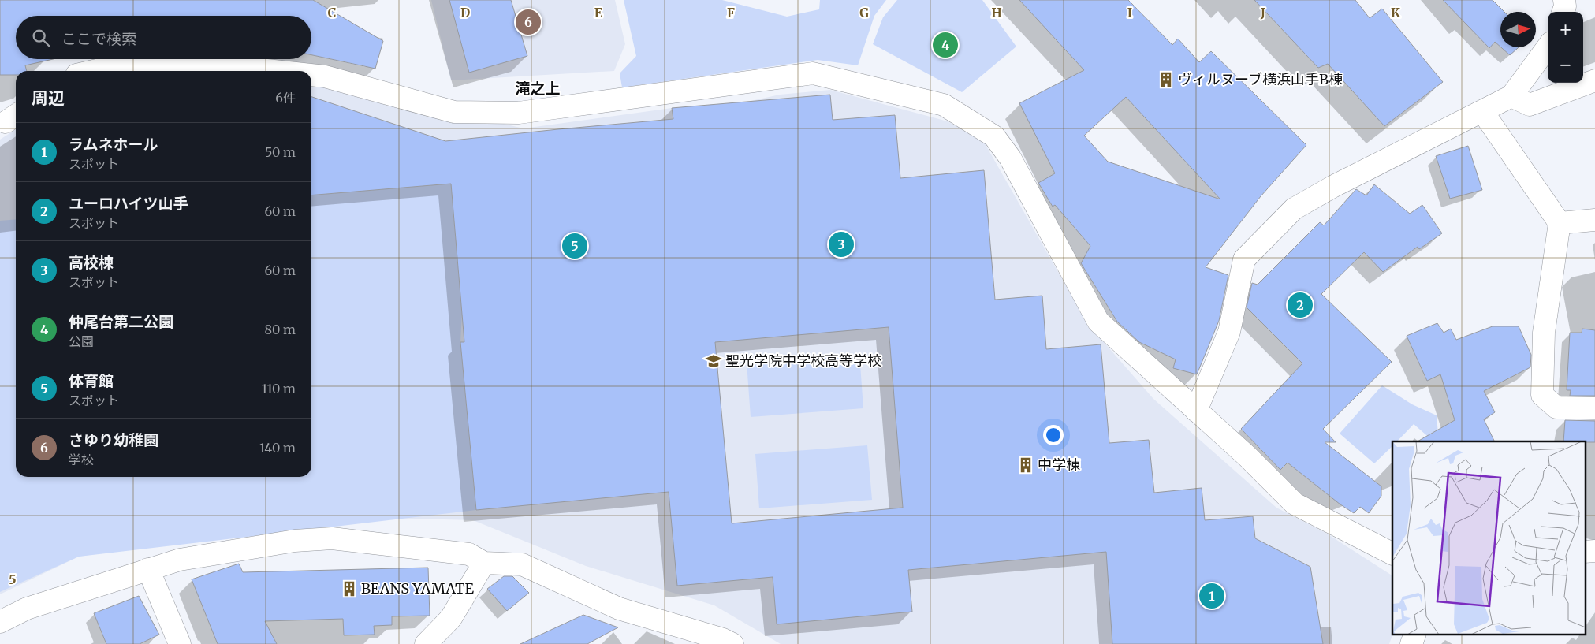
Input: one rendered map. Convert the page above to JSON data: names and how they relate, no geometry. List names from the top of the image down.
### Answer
{
  "districts": ["滝之上"],
  "places": {
    "building": ["ヴィルヌーブ横浜山手B棟", "中学棟", "BEANS YAMATE"],
    "school or university": ["聖光学院中学校高等学校"]
  },
  "north": "right",
  "page": {
    "pins": [
      "6",
      "4",
      "3",
      "5",
      "2",
      "1"
    ],
    "map_buttons": ["+", "−"],
    "search": "ここで検索",
    "heading": ["周辺", "6件"],
    "list": [
      {
        "mark": "1",
        "name": "ラムネホール",
        "note": "スポット",
        "value": "50 m"
      },
      {
        "mark": "2",
        "name": "ユーロハイツ山手",
        "note": "スポット",
        "value": "60 m"
      },
      {
        "mark": "3",
        "name": "高校棟",
        "note": "スポット",
        "value": "60 m"
      },
      {
        "mark": "4",
        "name": "仲尾台第二公園",
        "note": "公園",
        "value": "80 m"
      },
      {
        "mark": "5",
        "name": "体育館",
        "note": "スポット",
        "value": "110 m"
      },
      {
        "mark": "6",
        "name": "さゆり幼稚園",
        "note": "学校",
        "value": "140 m"
      }
    ]
  },
  "grid": {
    "columns": [
      "C",
      "D",
      "E",
      "F",
      "G",
      "H",
      "I",
      "J",
      "K"
    ],
    "rows": ["5"]
  }
}
